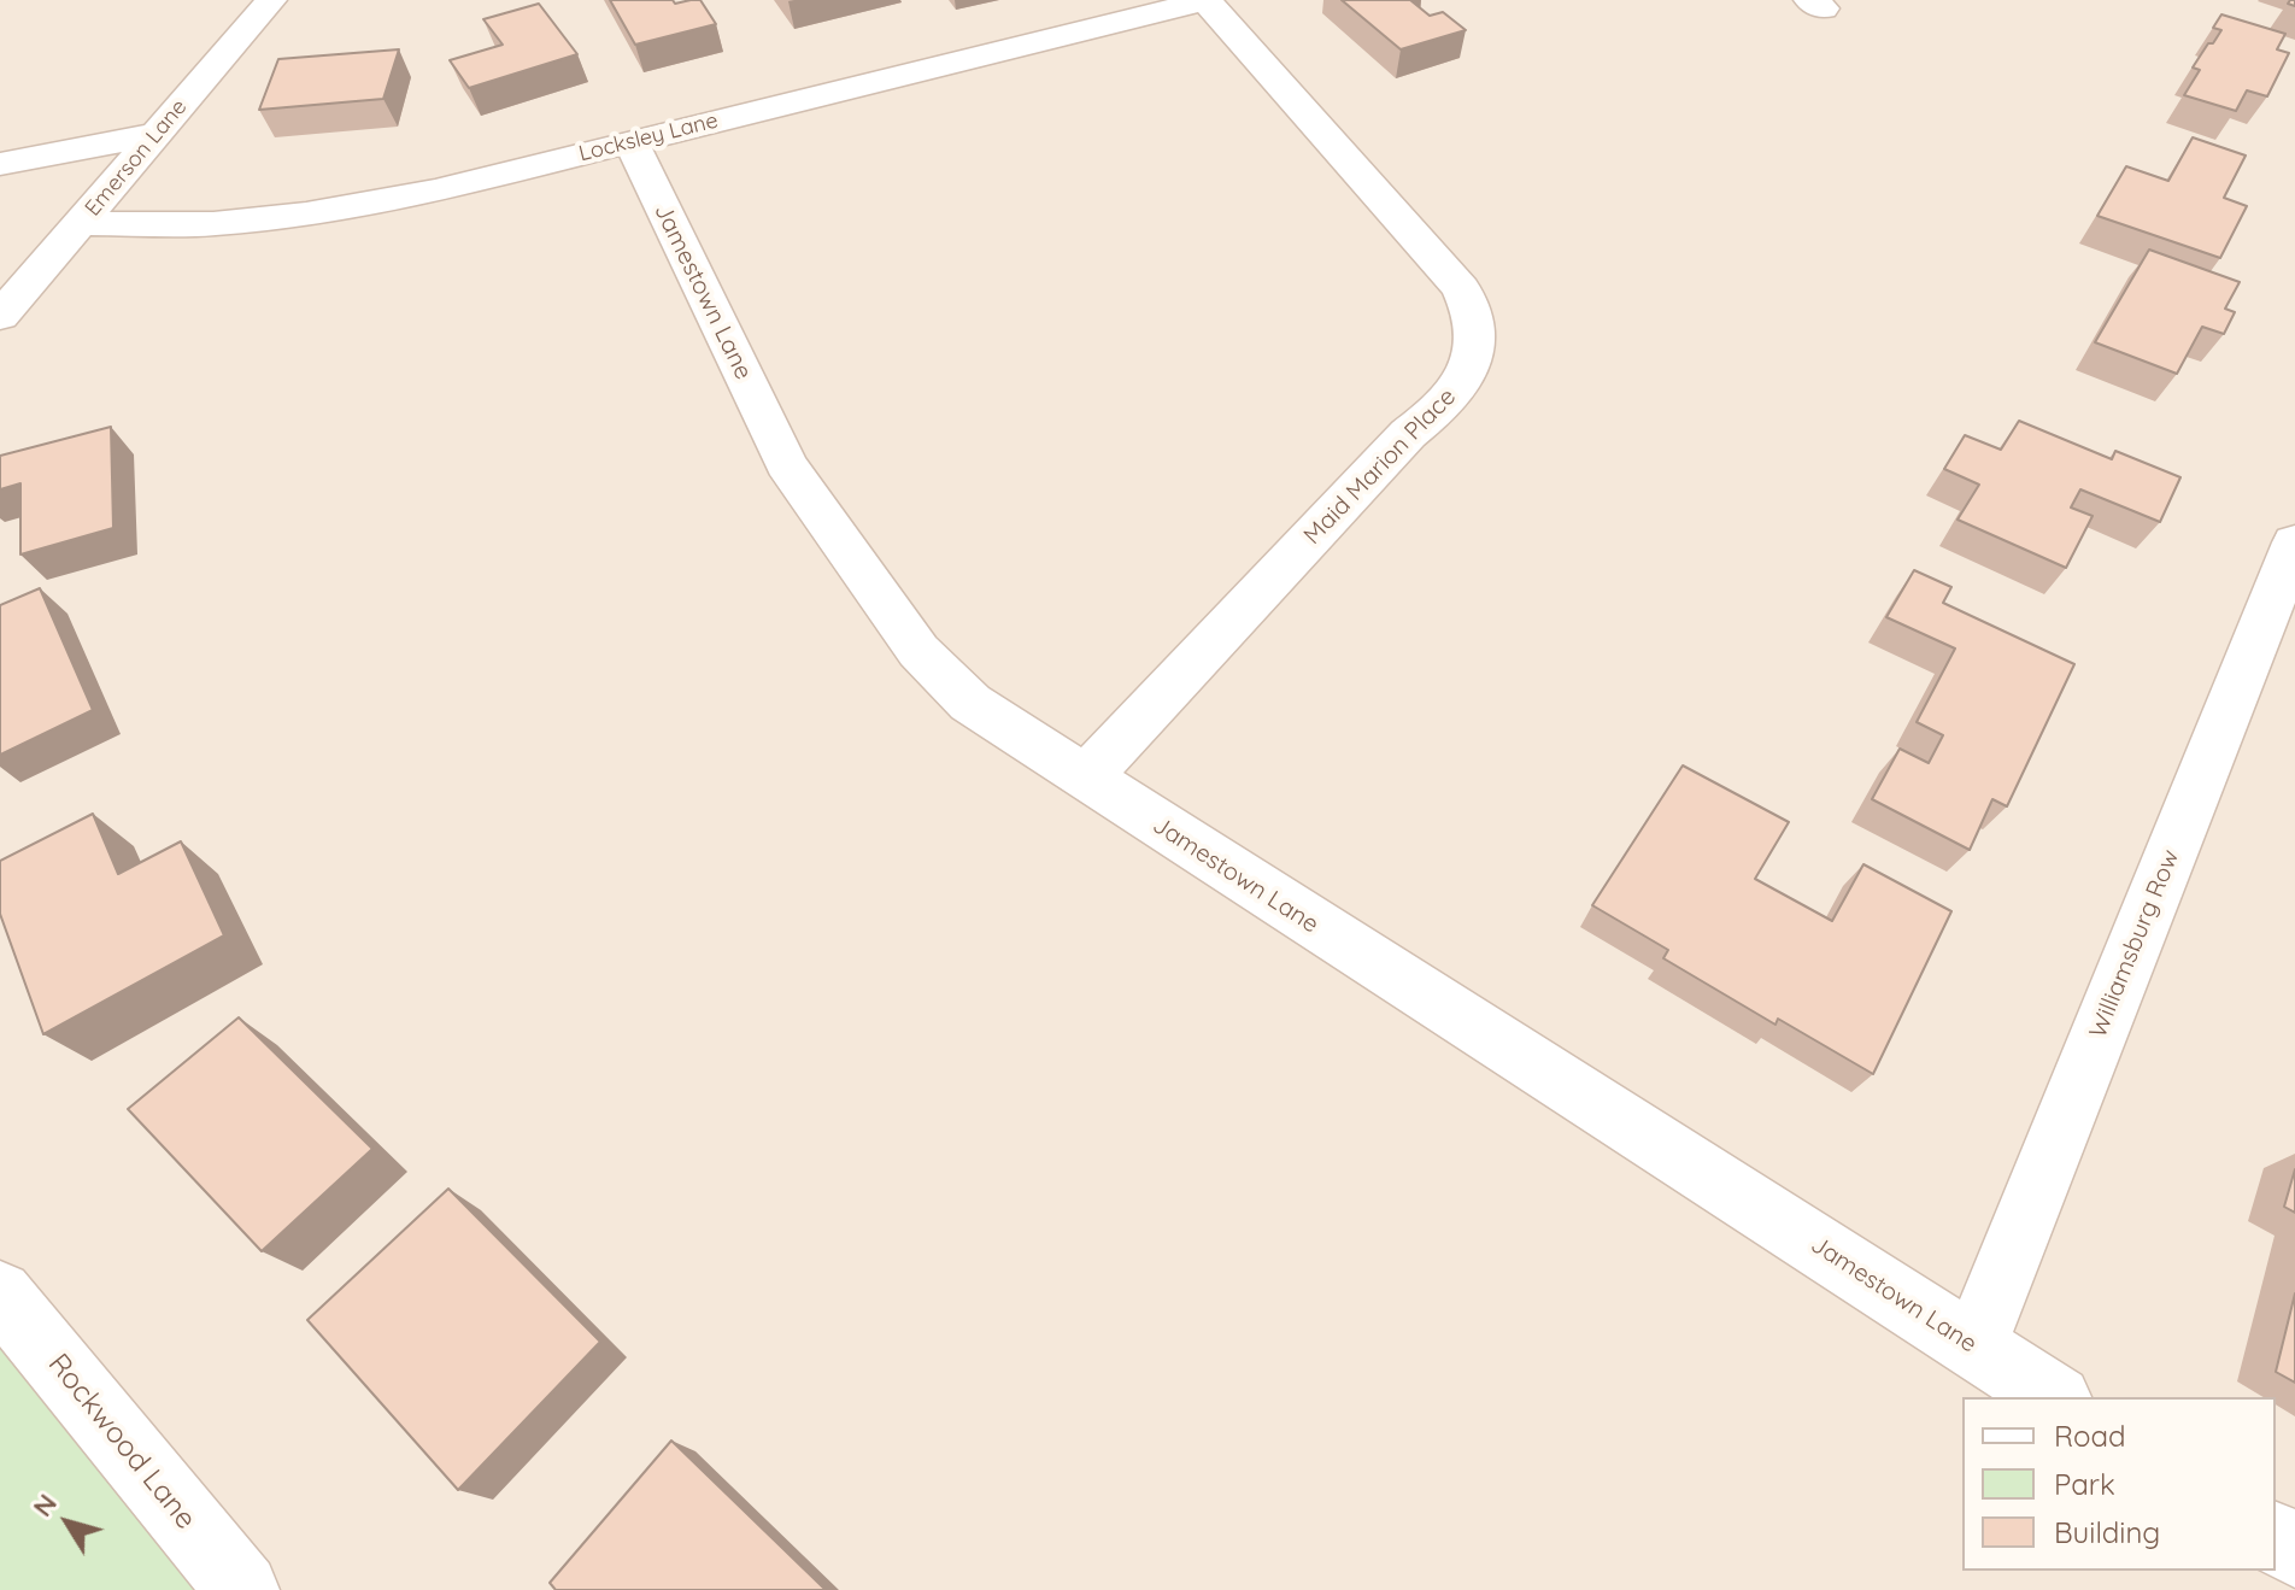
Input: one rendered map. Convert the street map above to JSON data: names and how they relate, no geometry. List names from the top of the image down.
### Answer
{
  "streets": {
    "street": [
      "Locksley Lane",
      "Emerson Lane",
      "Jamestown Lane",
      "Maid Marion Place",
      "Williamsburg Row",
      "Rockwood Lane"
    ]
  },
  "crossings": [
    ["Locksley Lane", "Emerson Lane"],
    ["Locksley Lane", "Jamestown Lane"],
    ["Locksley Lane", "Maid Marion Place"],
    ["Jamestown Lane", "Maid Marion Place"],
    ["Jamestown Lane", "Williamsburg Row"]
  ],
  "legend": ["Road", "Park", "Building"],
  "north": "top left"
}
